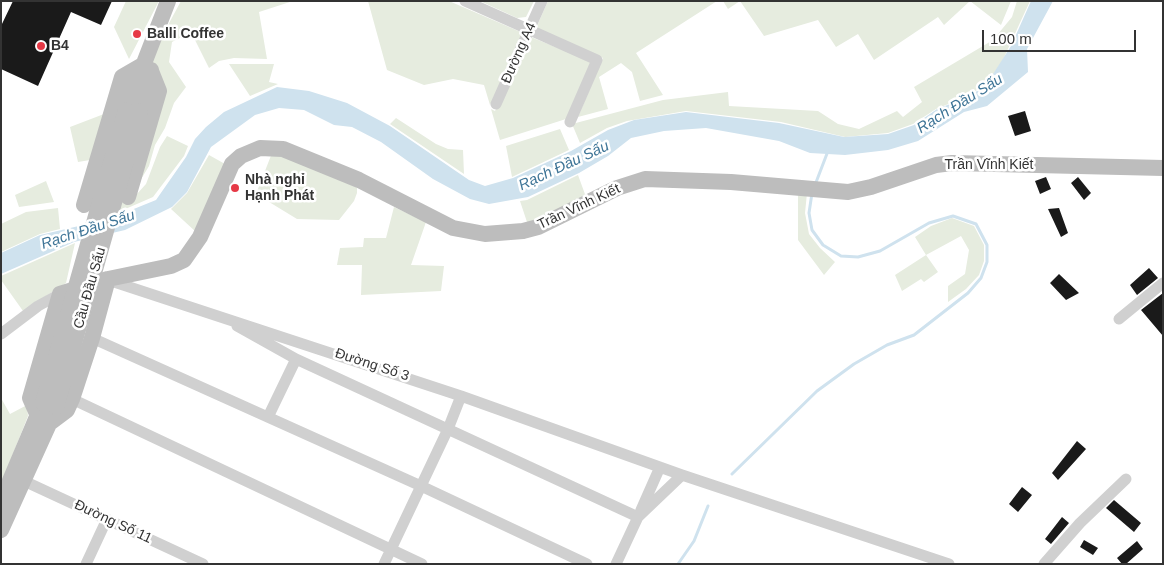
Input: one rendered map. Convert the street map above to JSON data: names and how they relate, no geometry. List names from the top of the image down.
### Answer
{
  "streets": {
    "main road": ["Trần Vĩnh Kiết", "Cầu Đầu Sấu"],
    "street": ["Đường A4", "Đường Số 3", "Đường Số 11"]
  },
  "crossings": [
    ["Trần Vĩnh Kiết", "Đường Số 3"]
  ],
  "water": ["Rạch Đầu Sấu"],
  "places": ["Balli Coffee", "B4", "Nhà nghỉ Hạnh Phát"],
  "scale_bar": "100 m"
}
